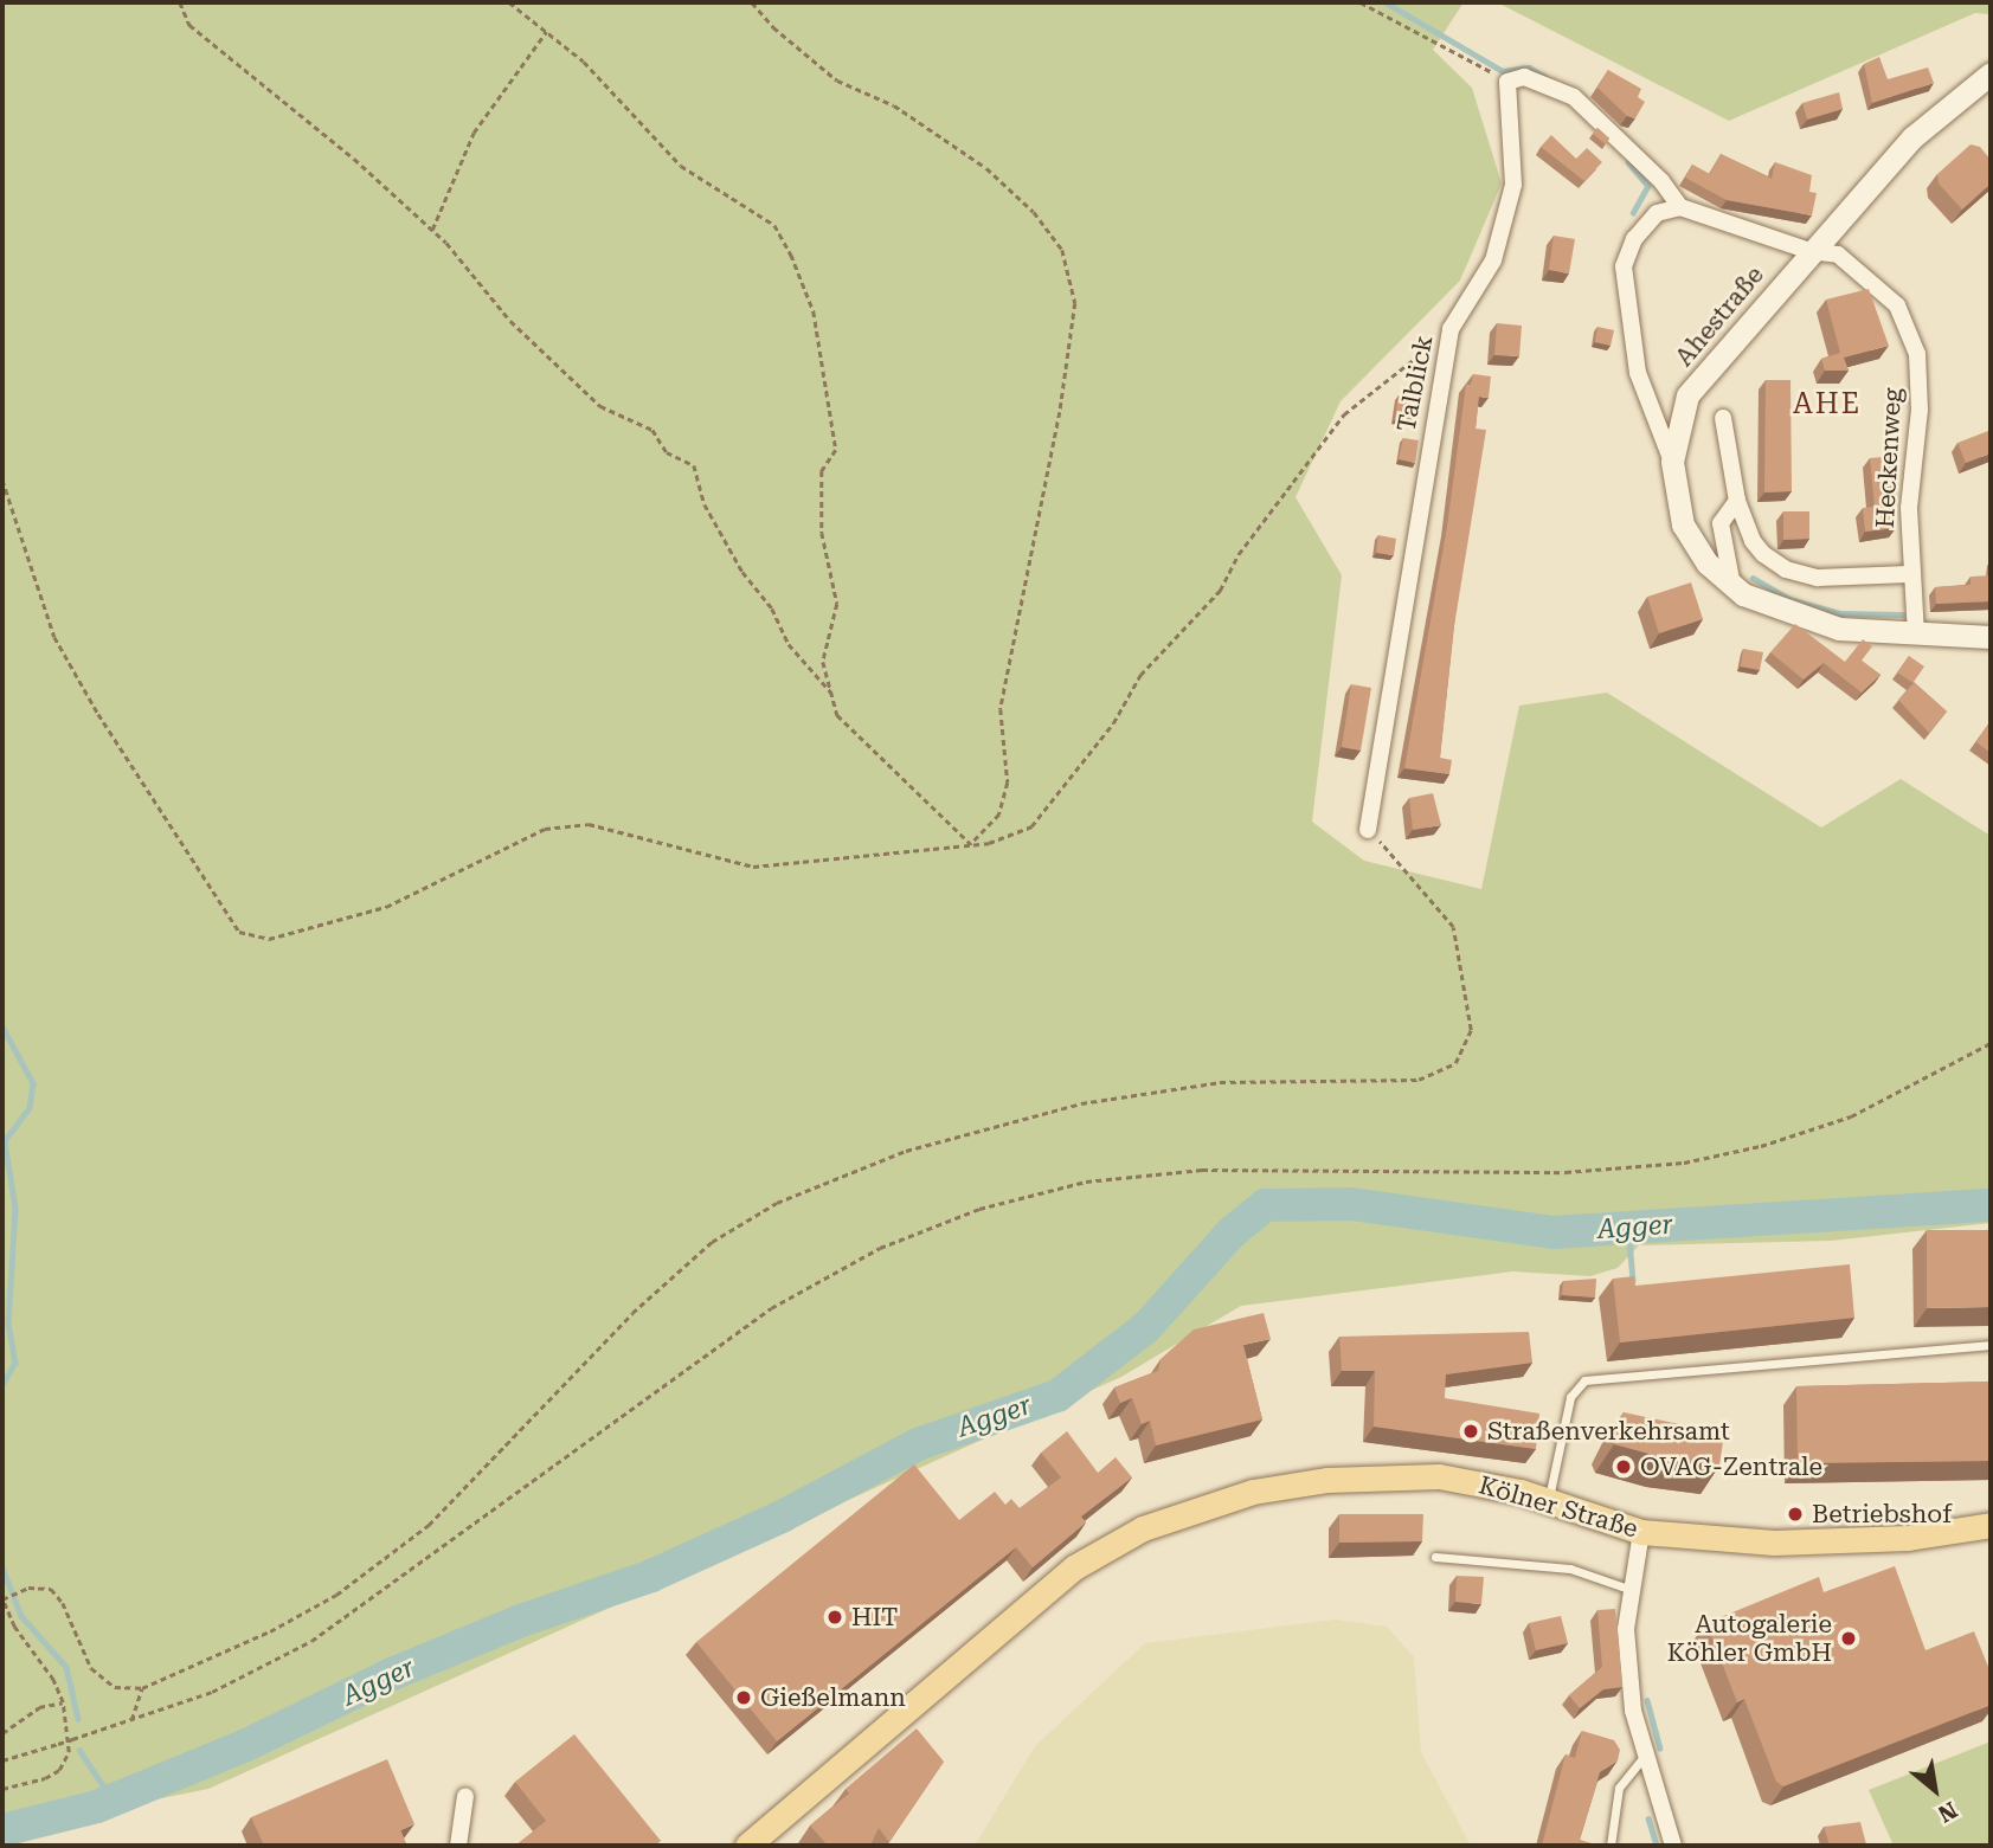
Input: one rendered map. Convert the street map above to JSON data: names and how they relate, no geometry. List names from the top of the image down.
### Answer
{
  "streets": {
    "main road": ["Ahestraße", "Kölner Straße"],
    "street": ["Talblick", "Heckenweg"]
  },
  "crossings": [
    ["Ahestraße", "Heckenweg"]
  ],
  "districts": ["AHE"],
  "water": ["Agger"],
  "places": [
    "Straßenverkehrsamt",
    "OVAG-Zentrale",
    "Betriebshof",
    "HIT",
    "Autogalerie Köhler GmbH",
    "Gießelmann"
  ],
  "north": "bottom right"
}
